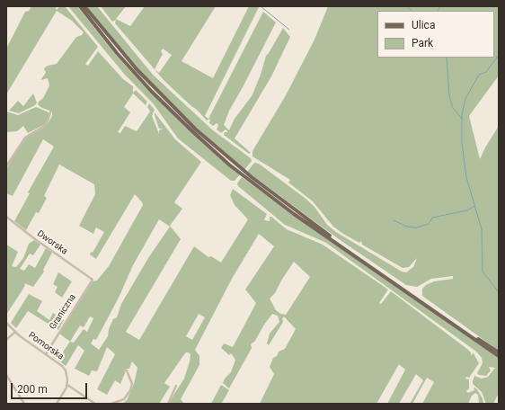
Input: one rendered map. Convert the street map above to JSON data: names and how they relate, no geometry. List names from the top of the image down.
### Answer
{
  "streets": {
    "street": ["Dworska", "Graniczna", "Pomorska"]
  },
  "crossings": [
    ["Dworska", "Graniczna"],
    ["Graniczna", "Pomorska"]
  ],
  "legend": ["Ulica", "Park"],
  "scale_bar": "200 m"
}
